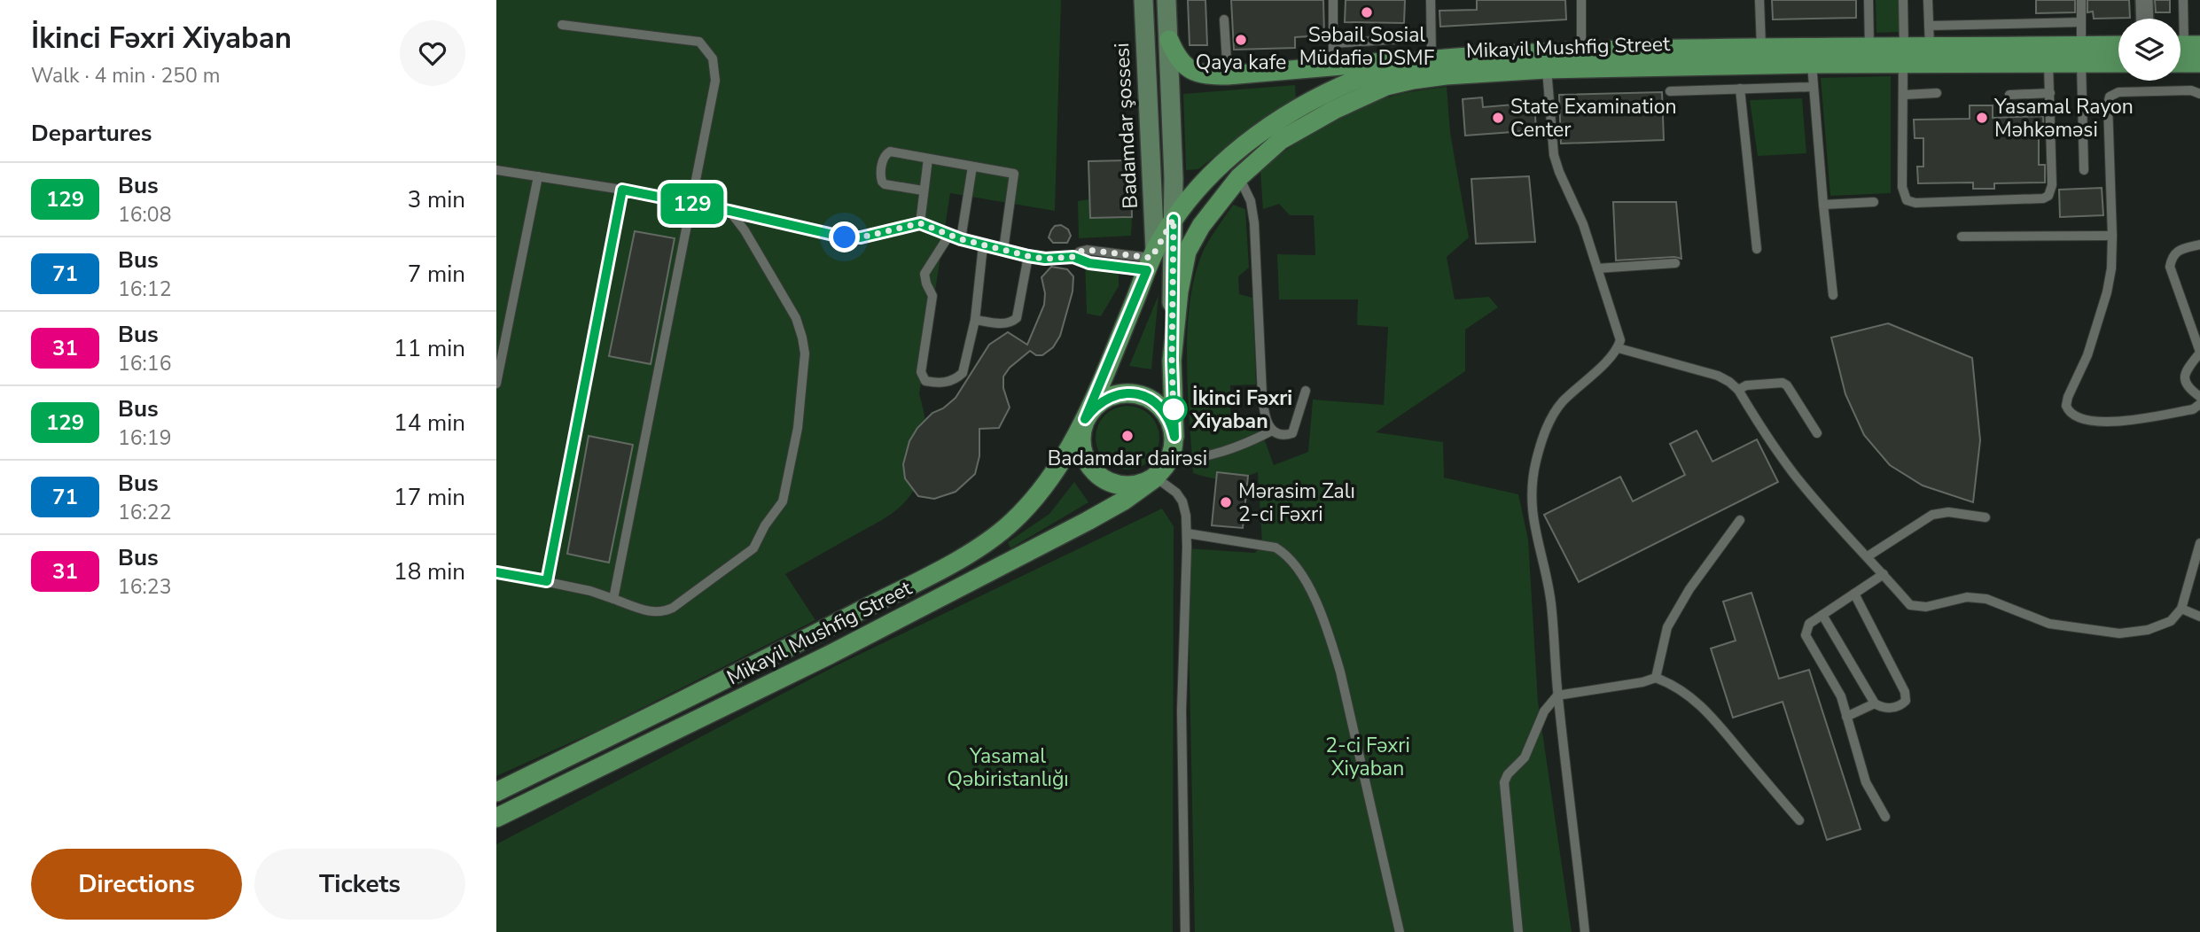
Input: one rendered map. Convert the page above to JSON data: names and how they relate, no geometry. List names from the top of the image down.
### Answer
{
  "streets": {
    "main road": ["Mikayil Mushfig Street", "Badamdar şossesi"]
  },
  "crossings": [
    ["Mikayil Mushfig Street", "Badamdar şossesi"]
  ],
  "parks": ["2-ci Fəxri Xiyaban", "Yasamal Qəbiristanlığı"],
  "places": [
    "Səbail Sosial Müdafiə DSMF",
    "Qaya kafe",
    "State Examination Center",
    "Yasamal Rayon Məhkəməsi",
    "İkinci Fəxri Xiyaban",
    "Badamdar dairəsi",
    "Mərasim Zalı 2-ci Fəxri"
  ],
  "lines": ["bus line 129"],
  "page": {
    "heading": [
      ["İkinci Fəxri Xiyaban", "Walk · 4 min · 250 m"],
      "Departures"
    ],
    "on_map": "129",
    "list": [
      {
        "mark": "129",
        "name": "Bus",
        "note": "16:08",
        "value": "3 min"
      },
      {
        "mark": "71",
        "name": "Bus",
        "note": "16:12",
        "value": "7 min"
      },
      {
        "mark": "31",
        "name": "Bus",
        "note": "16:16",
        "value": "11 min"
      },
      {
        "mark": "129",
        "name": "Bus",
        "note": "16:19",
        "value": "14 min"
      },
      {
        "mark": "71",
        "name": "Bus",
        "note": "16:22",
        "value": "17 min"
      },
      {
        "mark": "31",
        "name": "Bus",
        "note": "16:23",
        "value": "18 min"
      }
    ],
    "buttons": ["Directions", "Tickets"]
  }
}
